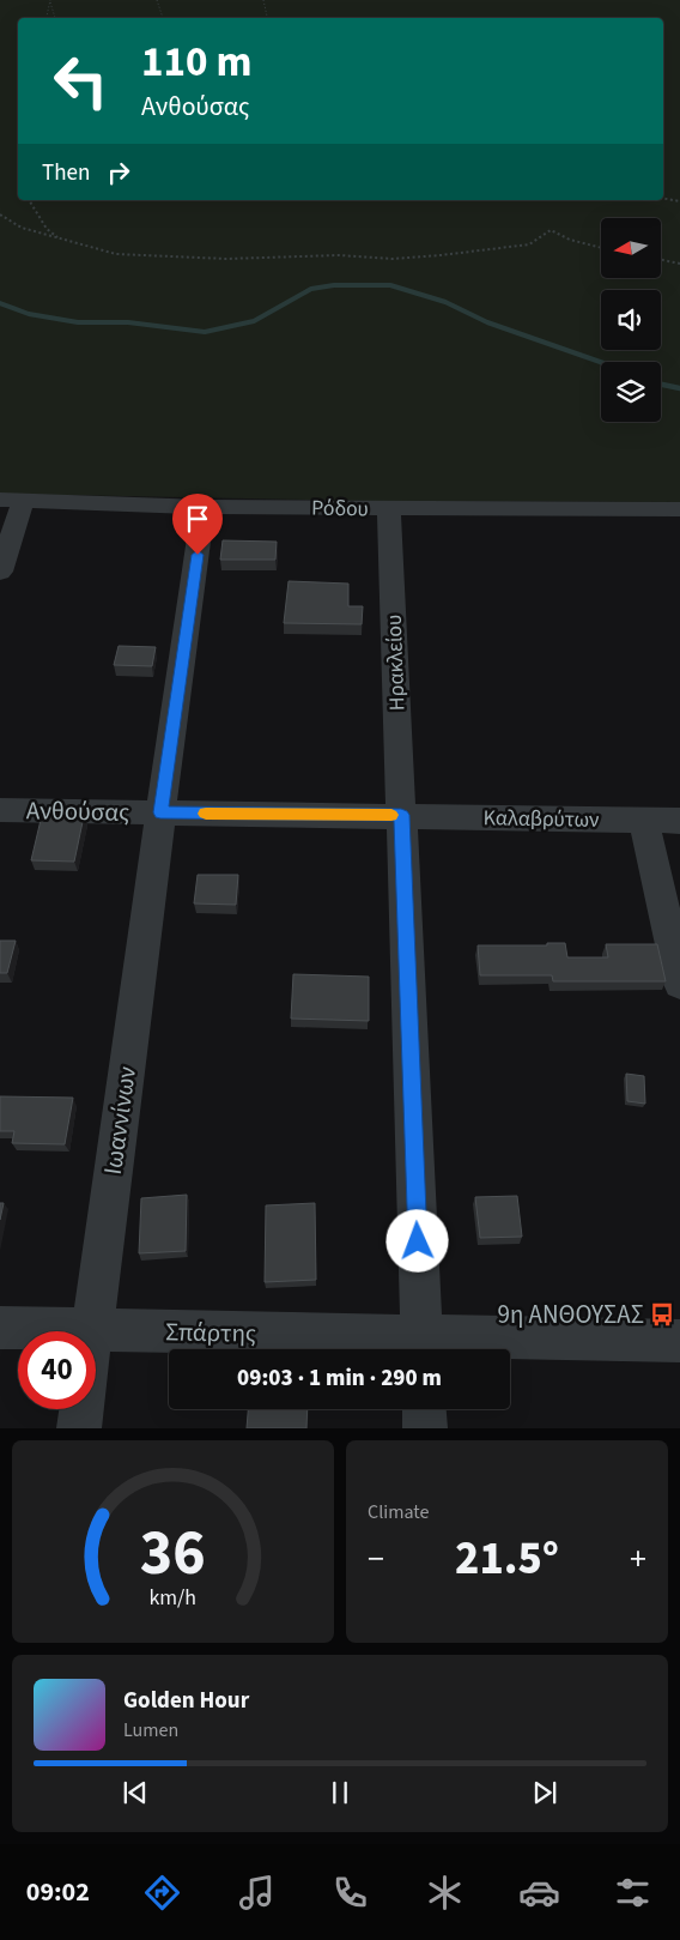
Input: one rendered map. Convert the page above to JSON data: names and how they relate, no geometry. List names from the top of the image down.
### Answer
{
  "streets": {
    "street": [
      "Ρόδου",
      "Ηρακλείου",
      "Ανθούσας",
      "Καλαβρύτων",
      "Ιωαννίνων",
      "Σπάρτης"
    ]
  },
  "crossings": [
    ["Ρόδου", "Ηρακλείου"],
    ["Ρόδου", "Ιωαννίνων"],
    ["Ηρακλείου", "Ανθούσας"],
    ["Ηρακλείου", "Καλαβρύτων"],
    ["Ανθούσας", "Καλαβρύτων"],
    ["Ανθούσας", "Ιωαννίνων"],
    ["Ιωαννίνων", "Σπάρτης"]
  ],
  "places": {
    "bus stop": ["9η ΑΝΘΟΥΣΑΣ"]
  },
  "north": "left",
  "page": {
    "turn": ["110 m", "Ανθούσας"],
    "then": "Then",
    "limit": "40",
    "trip": "09:03 · 1 min · 290 m",
    "tile": "Climate",
    "heat": ["−", "21.5°", "+"],
    "song": ["Golden Hour", "Lumen"],
    "tabs": "09:02",
    "gauge": ["36", "km/h"]
  }
}
